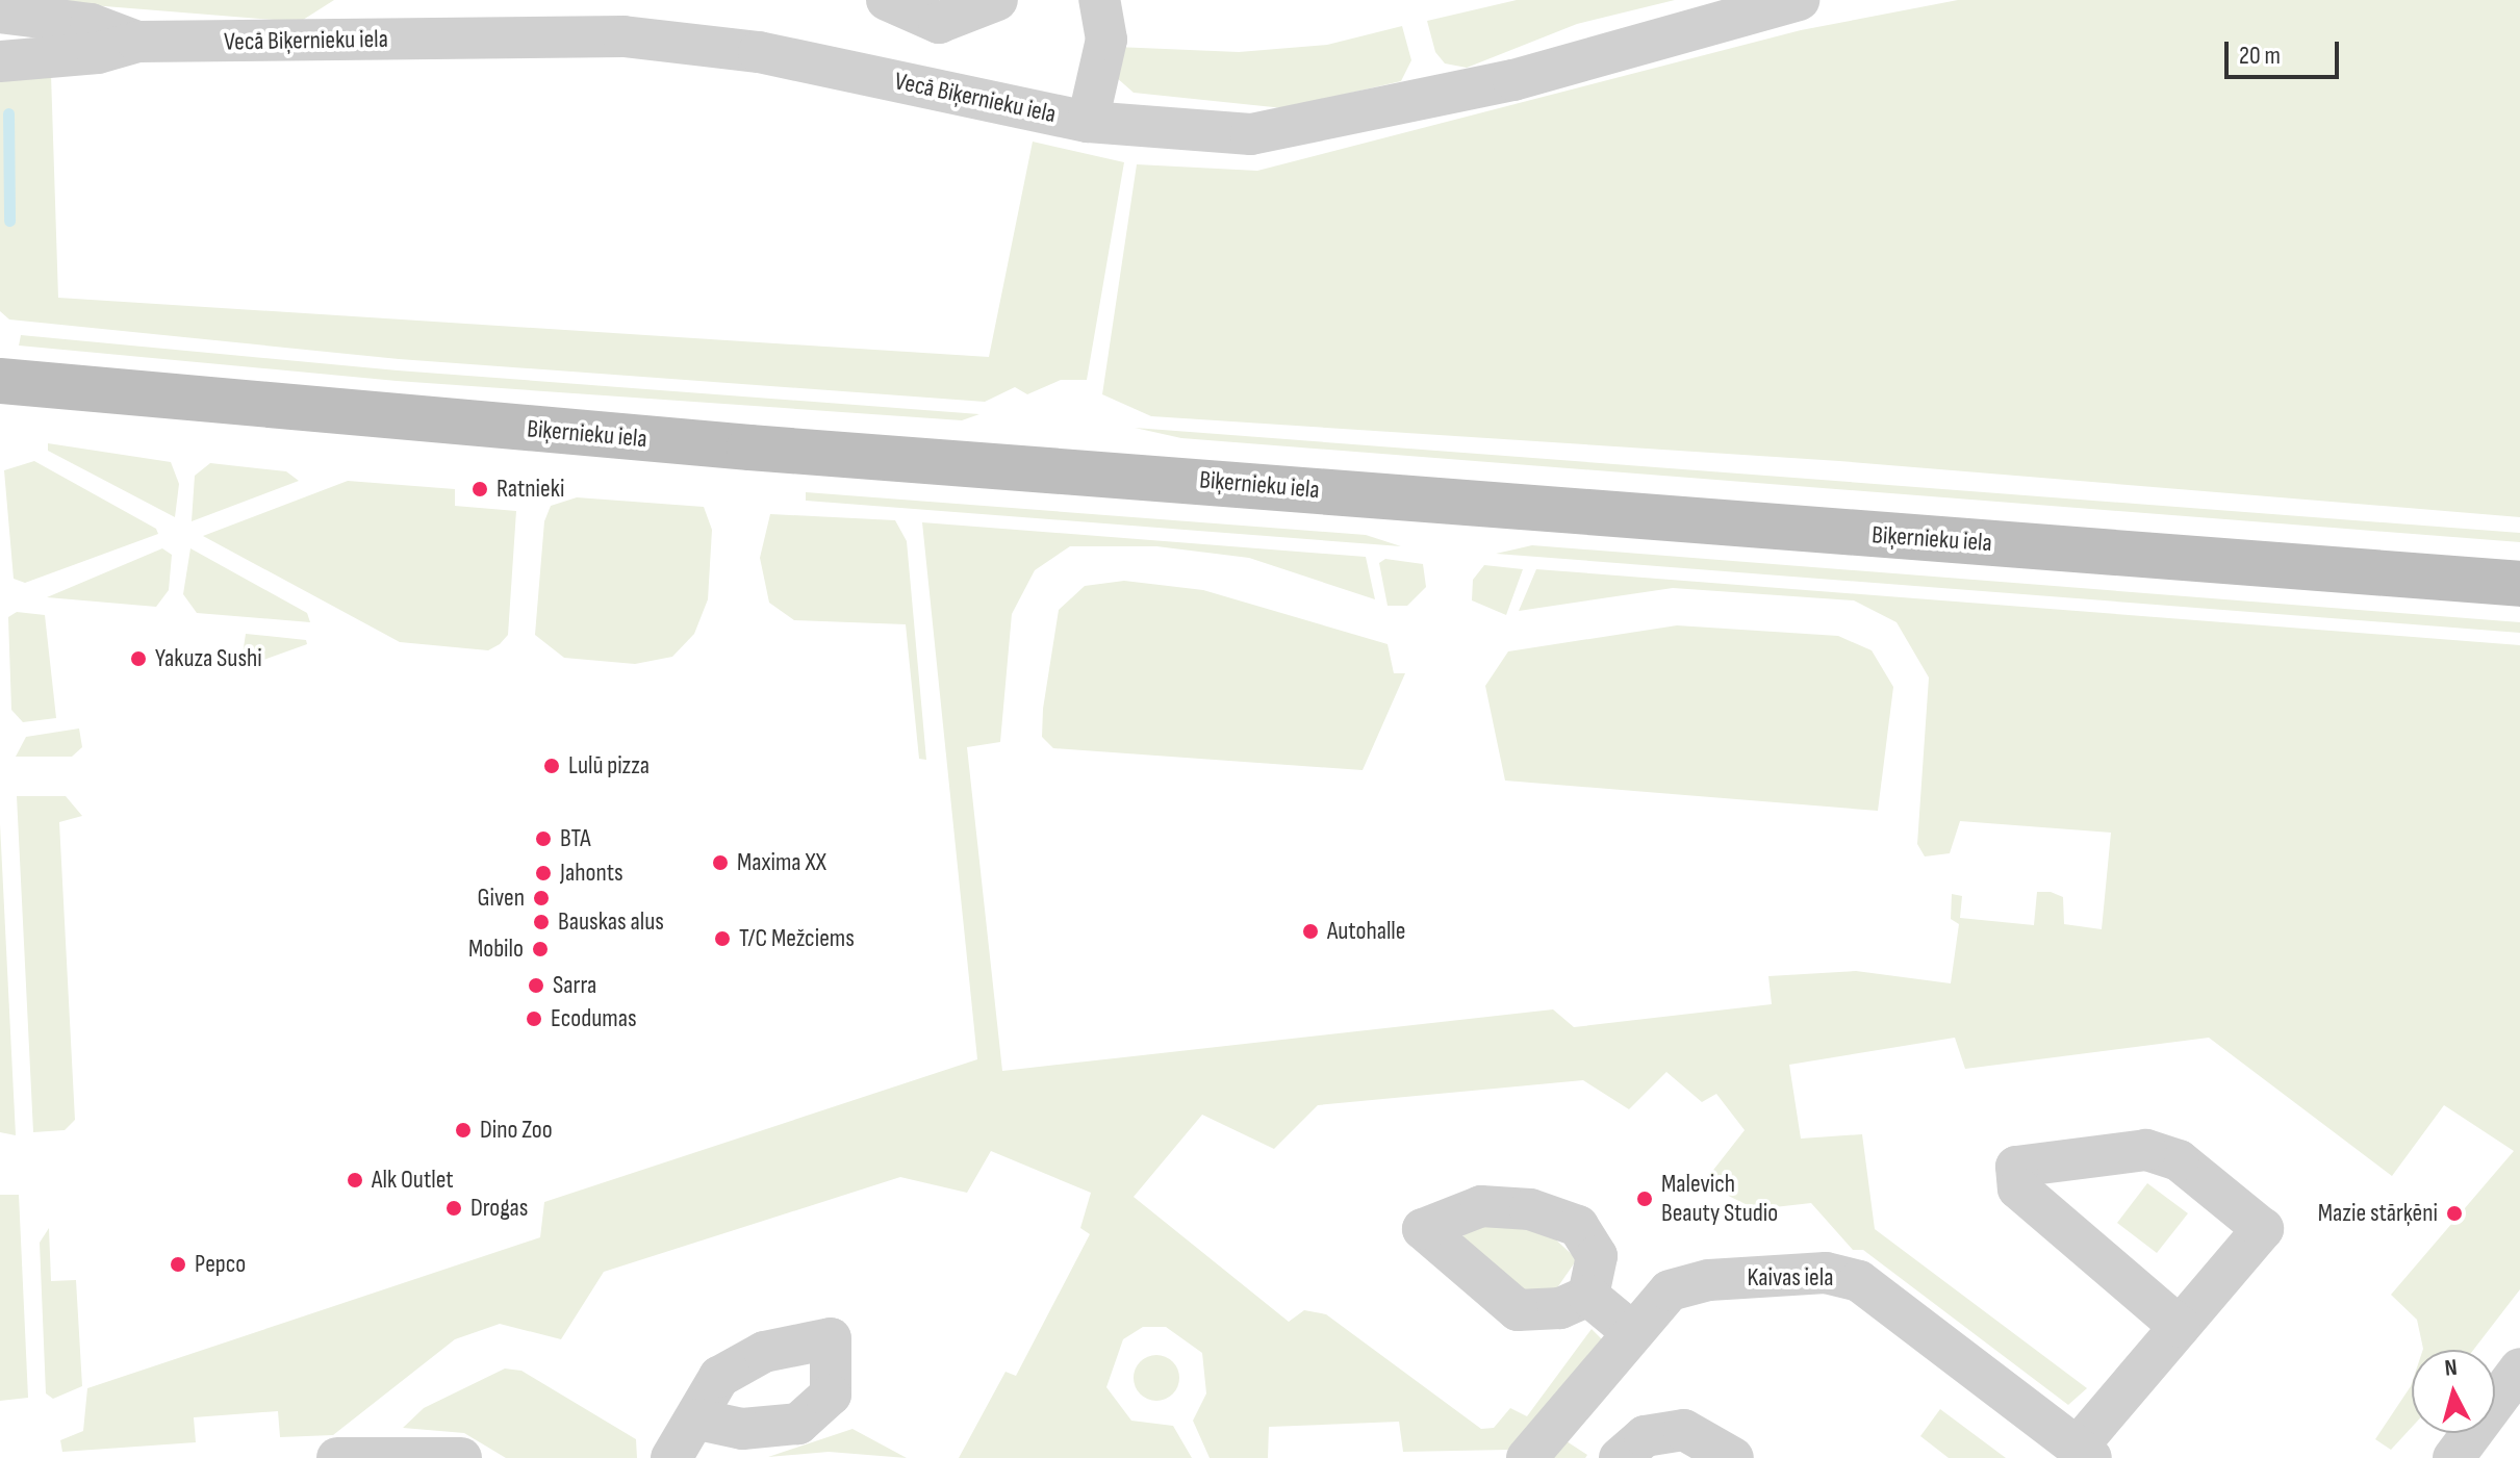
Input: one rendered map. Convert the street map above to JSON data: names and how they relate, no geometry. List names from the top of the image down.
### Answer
{
  "streets": {
    "main road": ["Biķernieku iela"],
    "street": ["Vecā Biķernieku iela", "Kaivas iela"]
  },
  "places": [
    "Ratnieki",
    "Yakuza Sushi",
    "Lulū pizza",
    "BTA",
    "Maxima XX",
    "Jahonts",
    "Given",
    "Bauskas alus",
    "Autohalle",
    "T/C Mežciems",
    "Mobilo",
    "Sarra",
    "Ecodumas",
    "Dino Zoo",
    "Alk Outlet",
    "Malevich Beauty Studio",
    "Drogas",
    "Mazie stārķēni",
    "Pepco"
  ],
  "scale_bar": "20 m",
  "north": "top"
}
